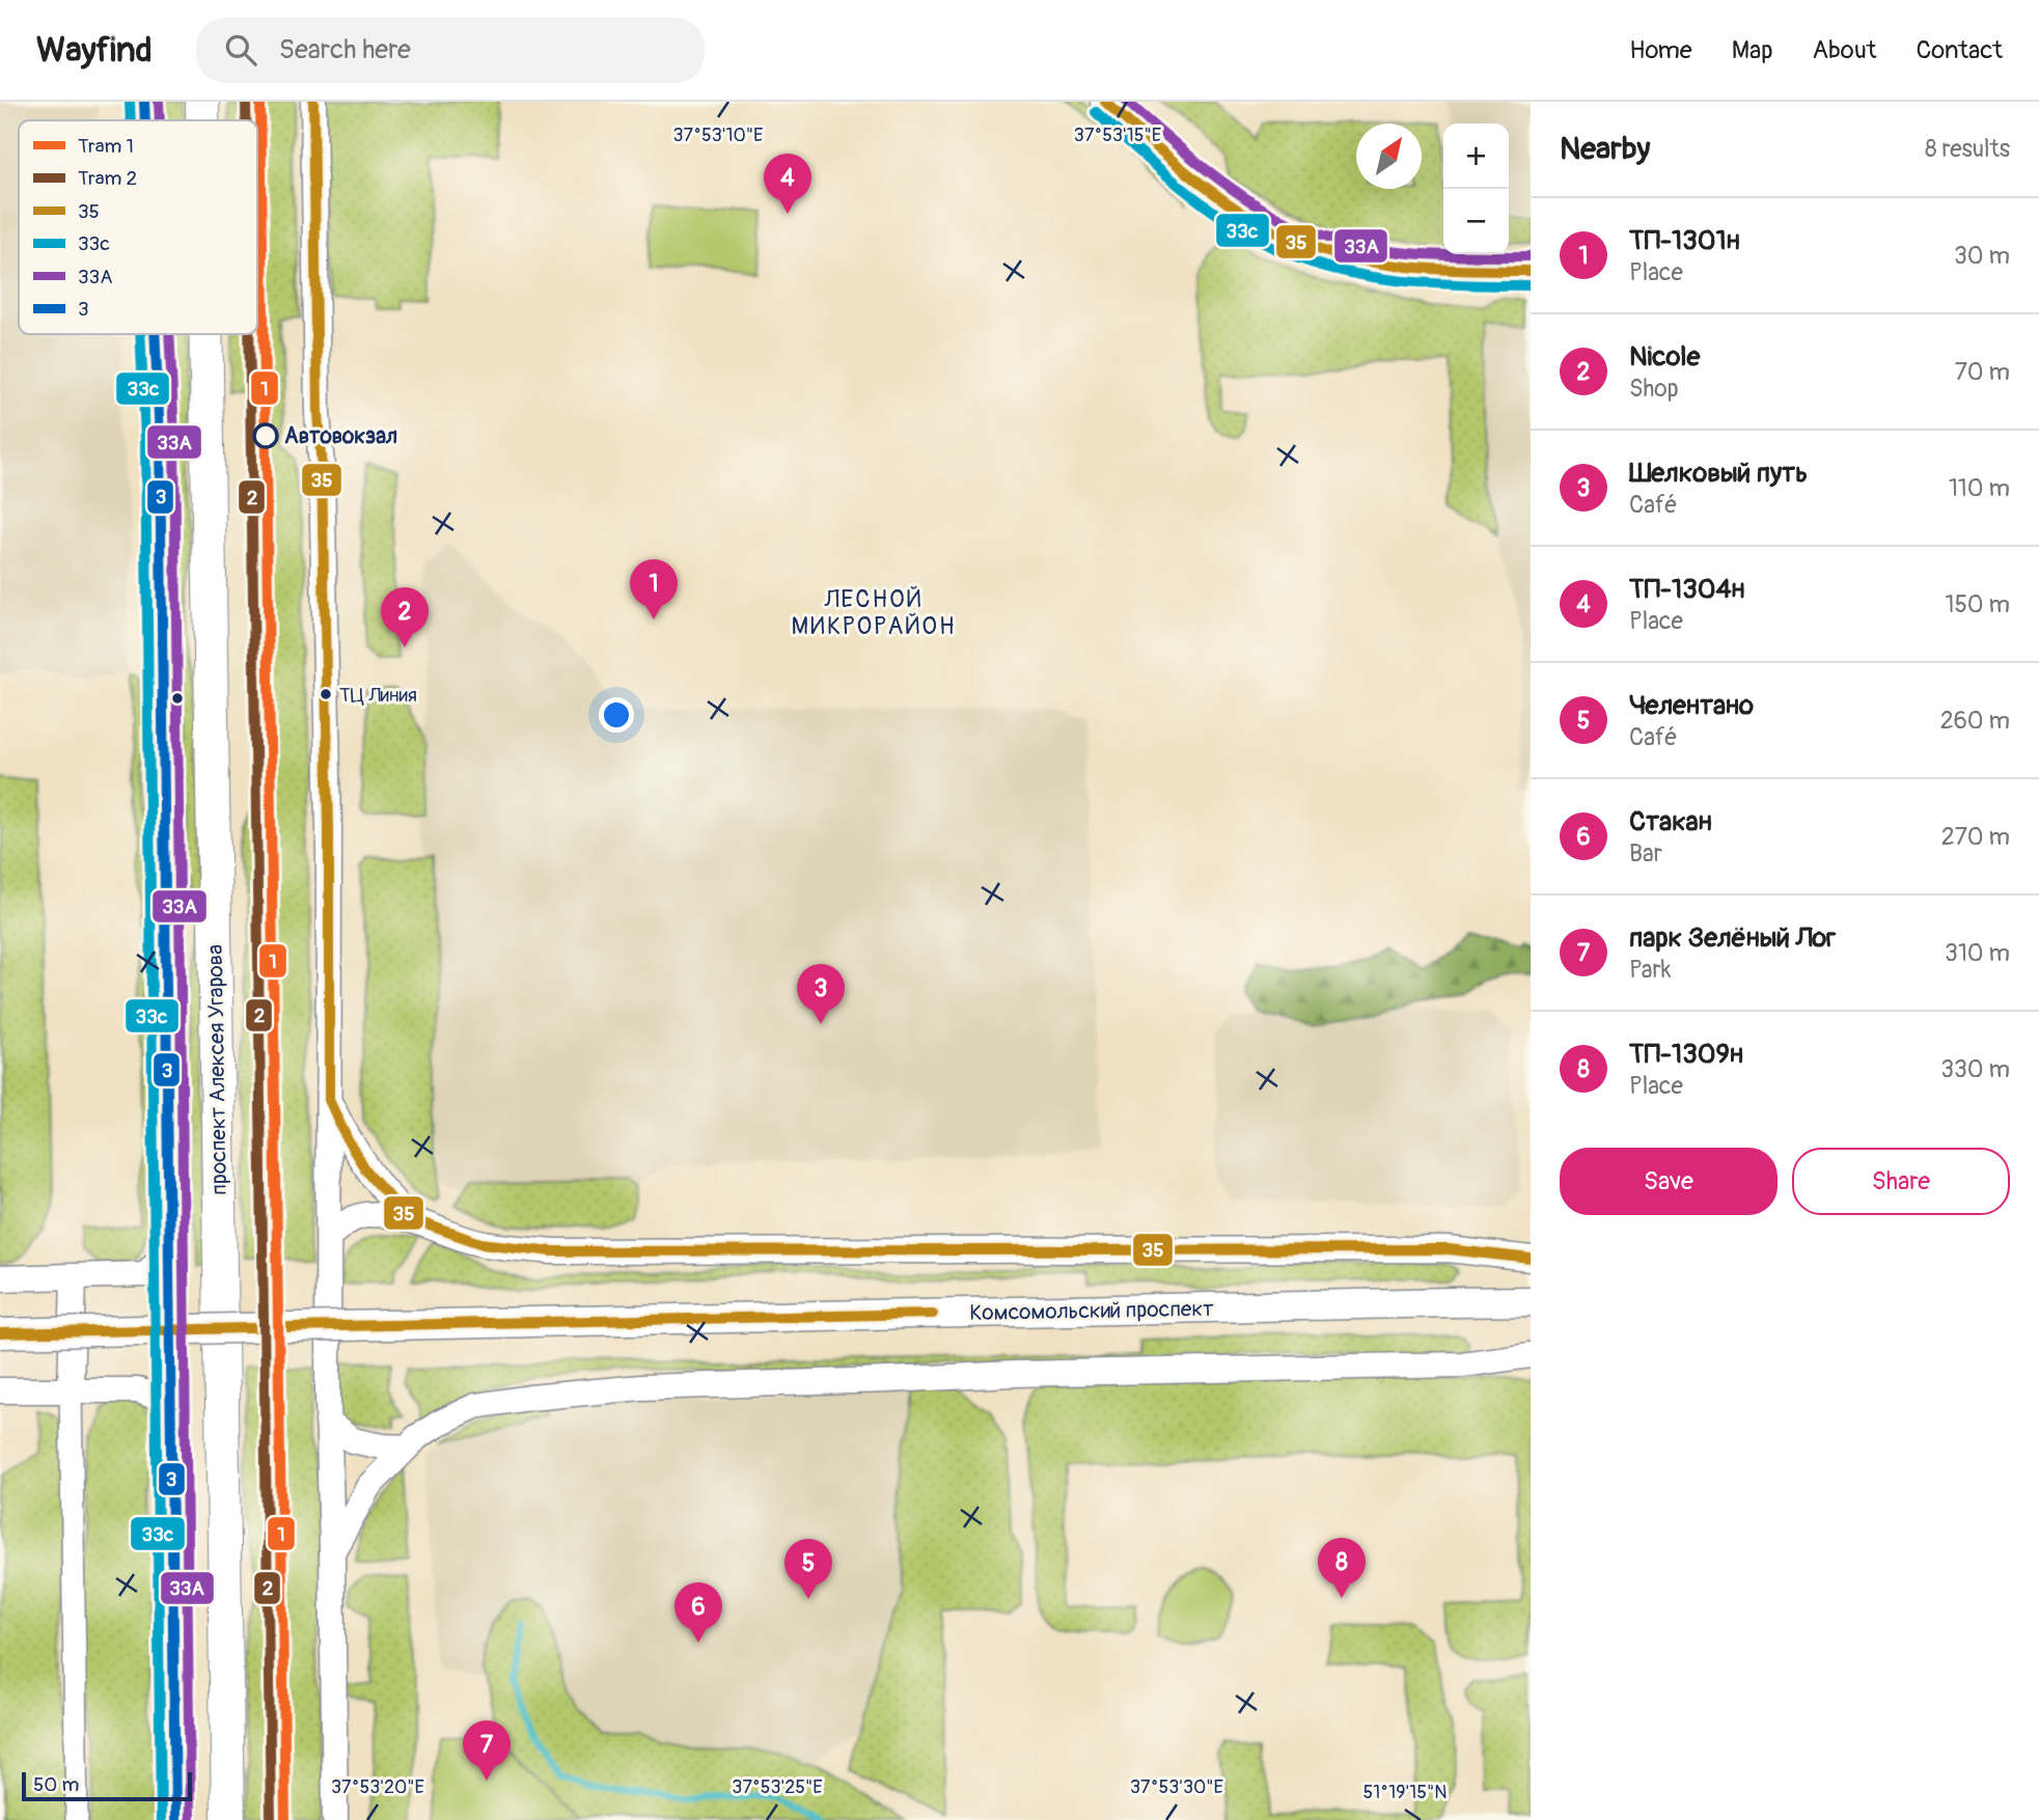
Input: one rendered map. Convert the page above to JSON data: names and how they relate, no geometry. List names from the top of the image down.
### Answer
{
  "streets": {
    "main road": ["проспект Алексея Угарова", "Комсомольский проспект"]
  },
  "districts": ["ЛЕСНОЙ МИКРОРАЙОН"],
  "places": ["Автовокзал", "ТЦ Линия"],
  "lines": [
    "tram line 1",
    "tram line 2",
    "transit line 35",
    "transit line 33А",
    "transit line 3",
    "transit line 33с"
  ],
  "legend": [
    "Tram 1",
    "Tram 2",
    "35",
    "33с",
    "33А",
    "3"
  ],
  "scale_bar": "50 m",
  "north": "top right",
  "page": {
    "header": "Wayfind",
    "search": "Search here",
    "nav": [
      "Home",
      "Map",
      "About",
      "Contact"
    ],
    "heading": ["Nearby", "8 results"],
    "map_buttons": ["+", "−"],
    "pins": [
      "4",
      "1",
      "2",
      "3",
      "8",
      "5",
      "6",
      "7"
    ],
    "list": [
      {
        "mark": "1",
        "name": "ТП-1301н",
        "note": "Place",
        "value": "30 m"
      },
      {
        "mark": "2",
        "name": "Nicole",
        "note": "Shop",
        "value": "70 m"
      },
      {
        "mark": "3",
        "name": "Шелковый путь",
        "note": "Café",
        "value": "110 m"
      },
      {
        "mark": "4",
        "name": "ТП-1304н",
        "note": "Place",
        "value": "150 m"
      },
      {
        "mark": "5",
        "name": "Челентано",
        "note": "Café",
        "value": "260 m"
      },
      {
        "mark": "6",
        "name": "Стакан",
        "note": "Bar",
        "value": "270 m"
      },
      {
        "mark": "7",
        "name": "парк Зелёный Лог",
        "note": "Park",
        "value": "310 m"
      },
      {
        "mark": "8",
        "name": "ТП-1309н",
        "note": "Place",
        "value": "330 m"
      }
    ],
    "buttons": ["Save", "Share"],
    "scale": "50 m"
  },
  "coordinates": [
    "37°53'10\"E",
    "37°53'15\"E",
    "37°53'20\"E",
    "37°53'25\"E",
    "37°53'30\"E",
    "51°19'15\"N"
  ]
}
